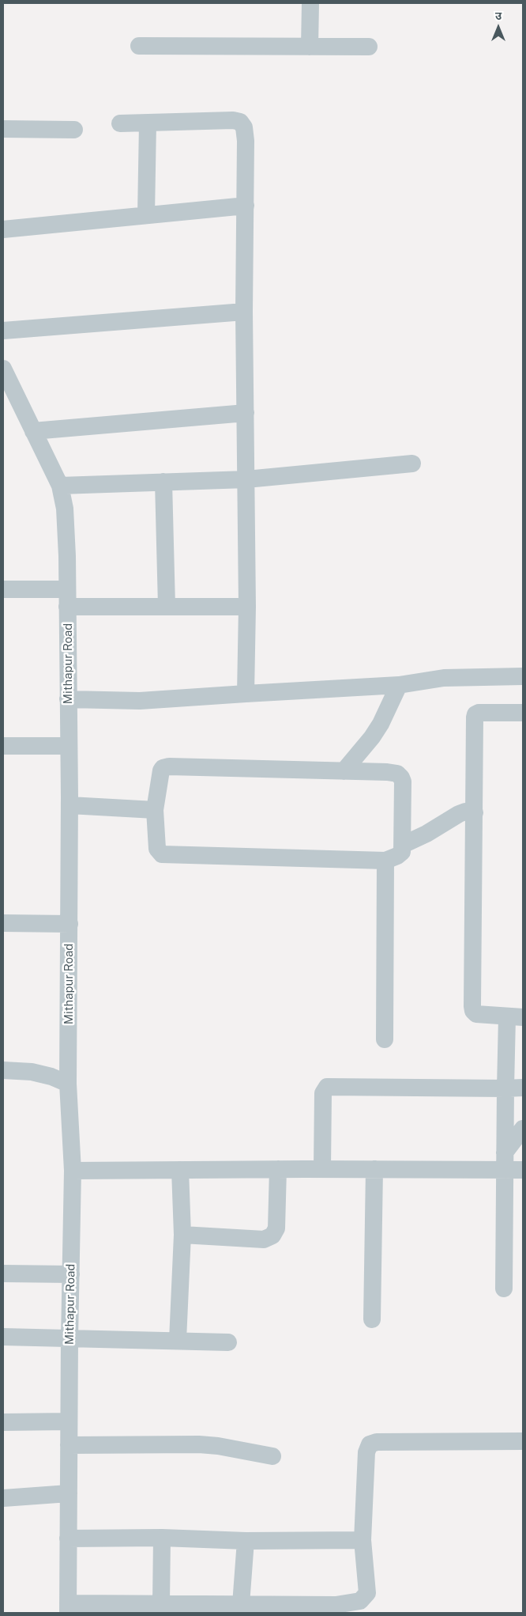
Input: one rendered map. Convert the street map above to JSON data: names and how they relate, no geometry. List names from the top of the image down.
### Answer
{
  "streets": {
    "street": ["Mithapur Road"]
  },
  "north": "top"
}
